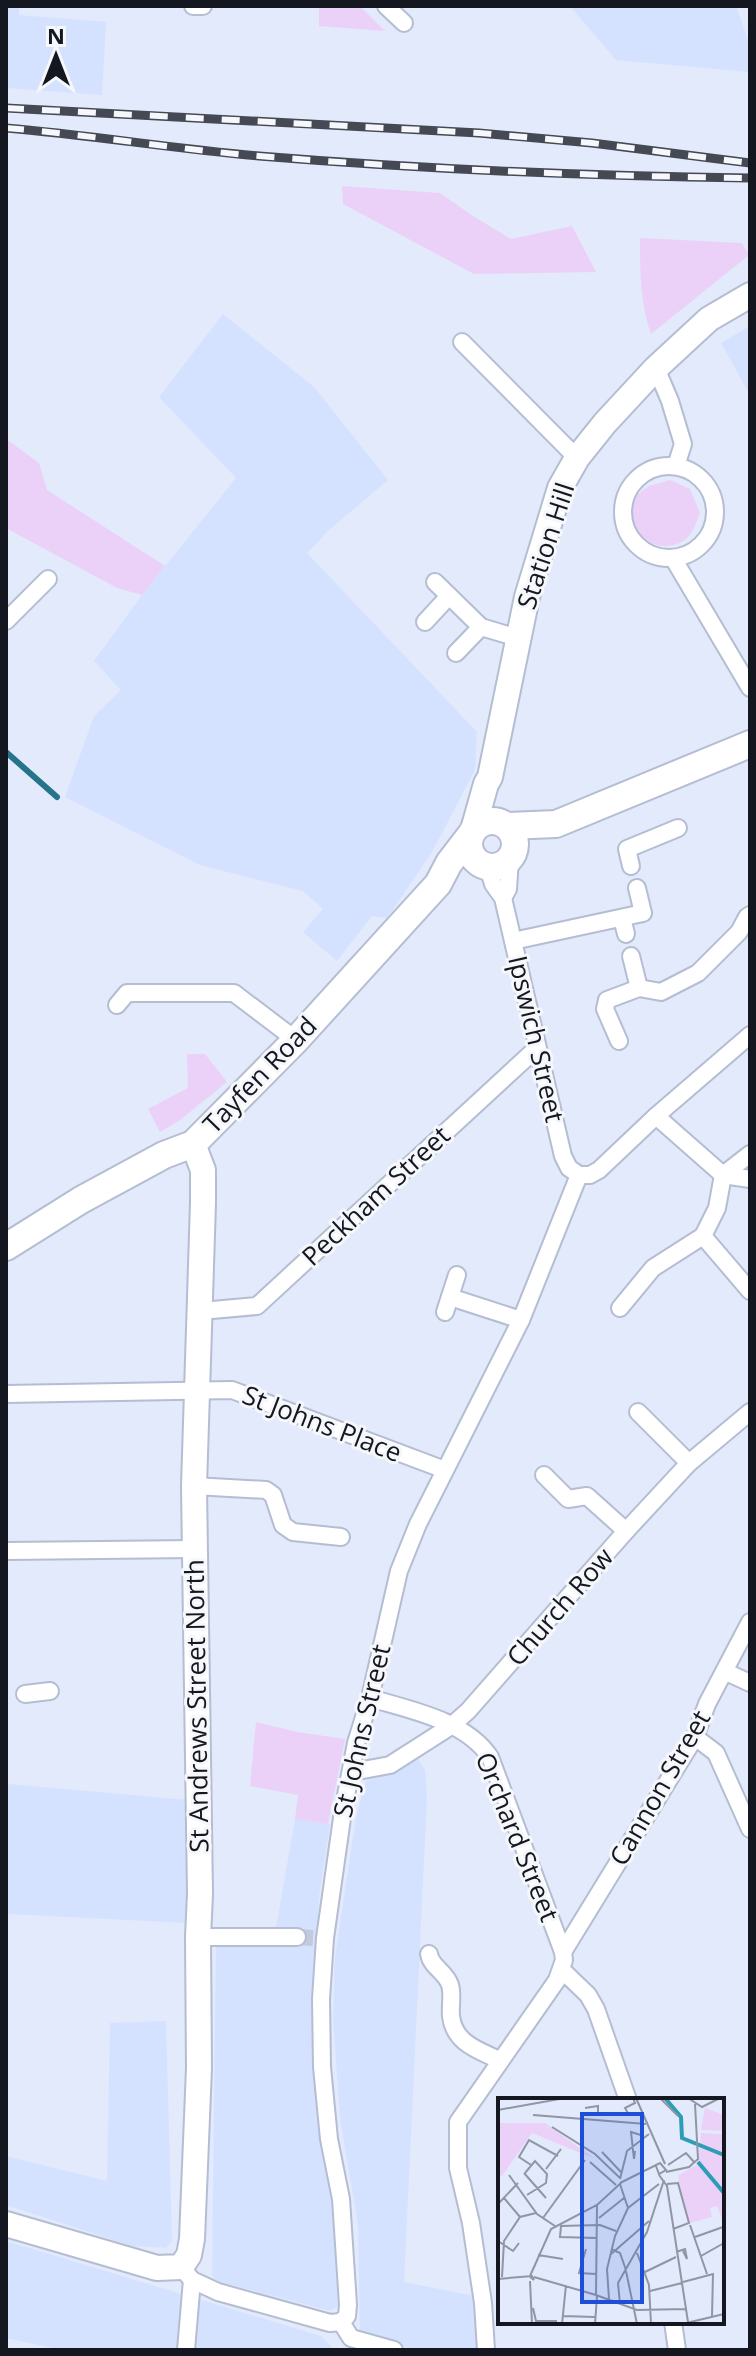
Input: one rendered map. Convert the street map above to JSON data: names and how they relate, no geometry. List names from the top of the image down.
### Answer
{
  "streets": {
    "main road": ["Tayfen Road"],
    "street": [
      "Station Hill",
      "Ipswich Street",
      "Peckham Street",
      "St Johns Place",
      "Church Row",
      "St Andrews Street North",
      "St Johns Street",
      "Cannon Street",
      "Orchard Street"
    ]
  },
  "crossings": [
    ["Station Hill", "Ipswich Street"],
    ["Station Hill", "Tayfen Road"],
    ["Ipswich Street", "Tayfen Road"],
    ["Ipswich Street", "Peckham Street"],
    ["Ipswich Street", "St Johns Street"],
    ["Tayfen Road", "St Andrews Street North"],
    ["Peckham Street", "St Andrews Street North"],
    ["St Johns Place", "St Andrews Street North"],
    ["St Johns Place", "St Johns Street"],
    ["Church Row", "St Johns Street"],
    ["Church Row", "Orchard Street"],
    ["St Johns Street", "Orchard Street"],
    ["Cannon Street", "Orchard Street"]
  ],
  "north": "top"
}
